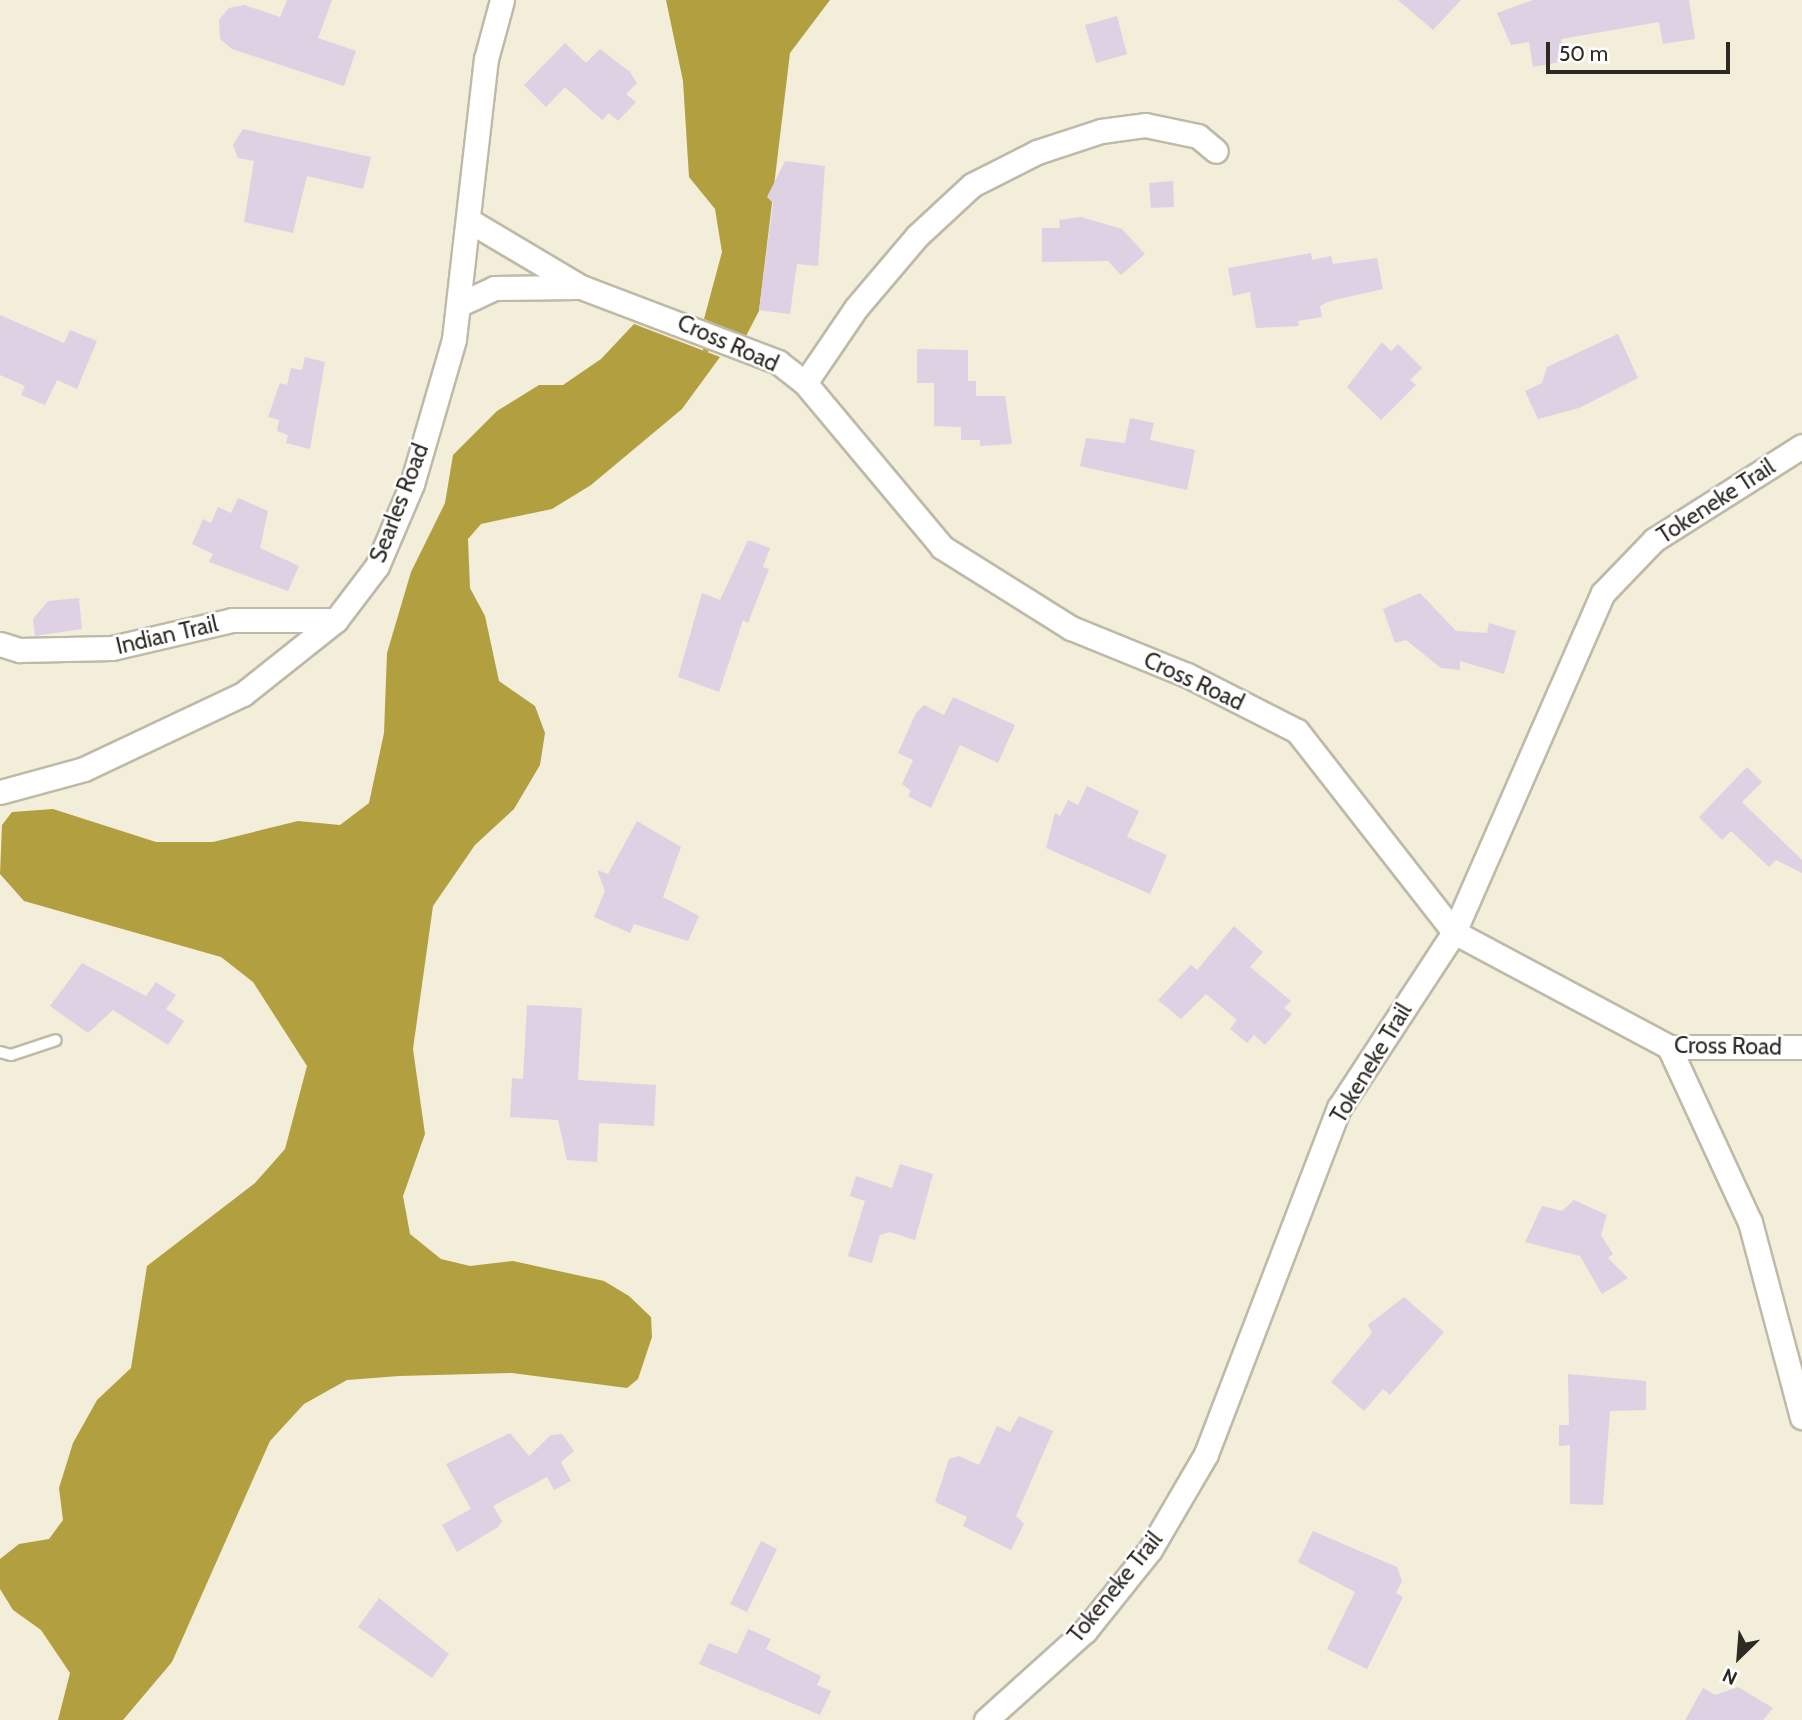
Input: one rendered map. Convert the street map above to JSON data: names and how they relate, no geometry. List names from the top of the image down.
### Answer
{
  "streets": {
    "street": [
      "Cross Road",
      "Tokeneke Trail",
      "Searles Road",
      "Indian Trail"
    ]
  },
  "crossings": [
    ["Cross Road", "Tokeneke Trail"],
    ["Cross Road", "Searles Road"],
    ["Searles Road", "Indian Trail"]
  ],
  "scale_bar": "50 m",
  "north": "bottom left"
}
